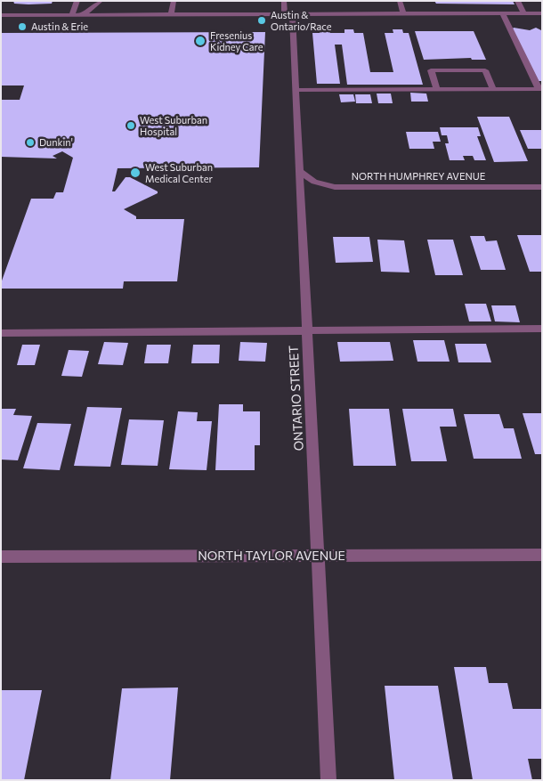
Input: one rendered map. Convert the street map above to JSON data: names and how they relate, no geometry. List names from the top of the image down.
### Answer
{
  "streets": {
    "street": ["NORTH HUMPHREY AVENUE", "ONTARIO STREET", "NORTH TAYLOR AVENUE"]
  },
  "crossings": [
    ["NORTH HUMPHREY AVENUE", "ONTARIO STREET"],
    ["ONTARIO STREET", "NORTH TAYLOR AVENUE"]
  ],
  "places": [
    "Austin & Ontario/Race",
    "Austin & Erie",
    "Fresenius Kidney Care",
    "West Suburban Hospital",
    "Dunkin'",
    "West Suburban Medical Center"
  ]
}
